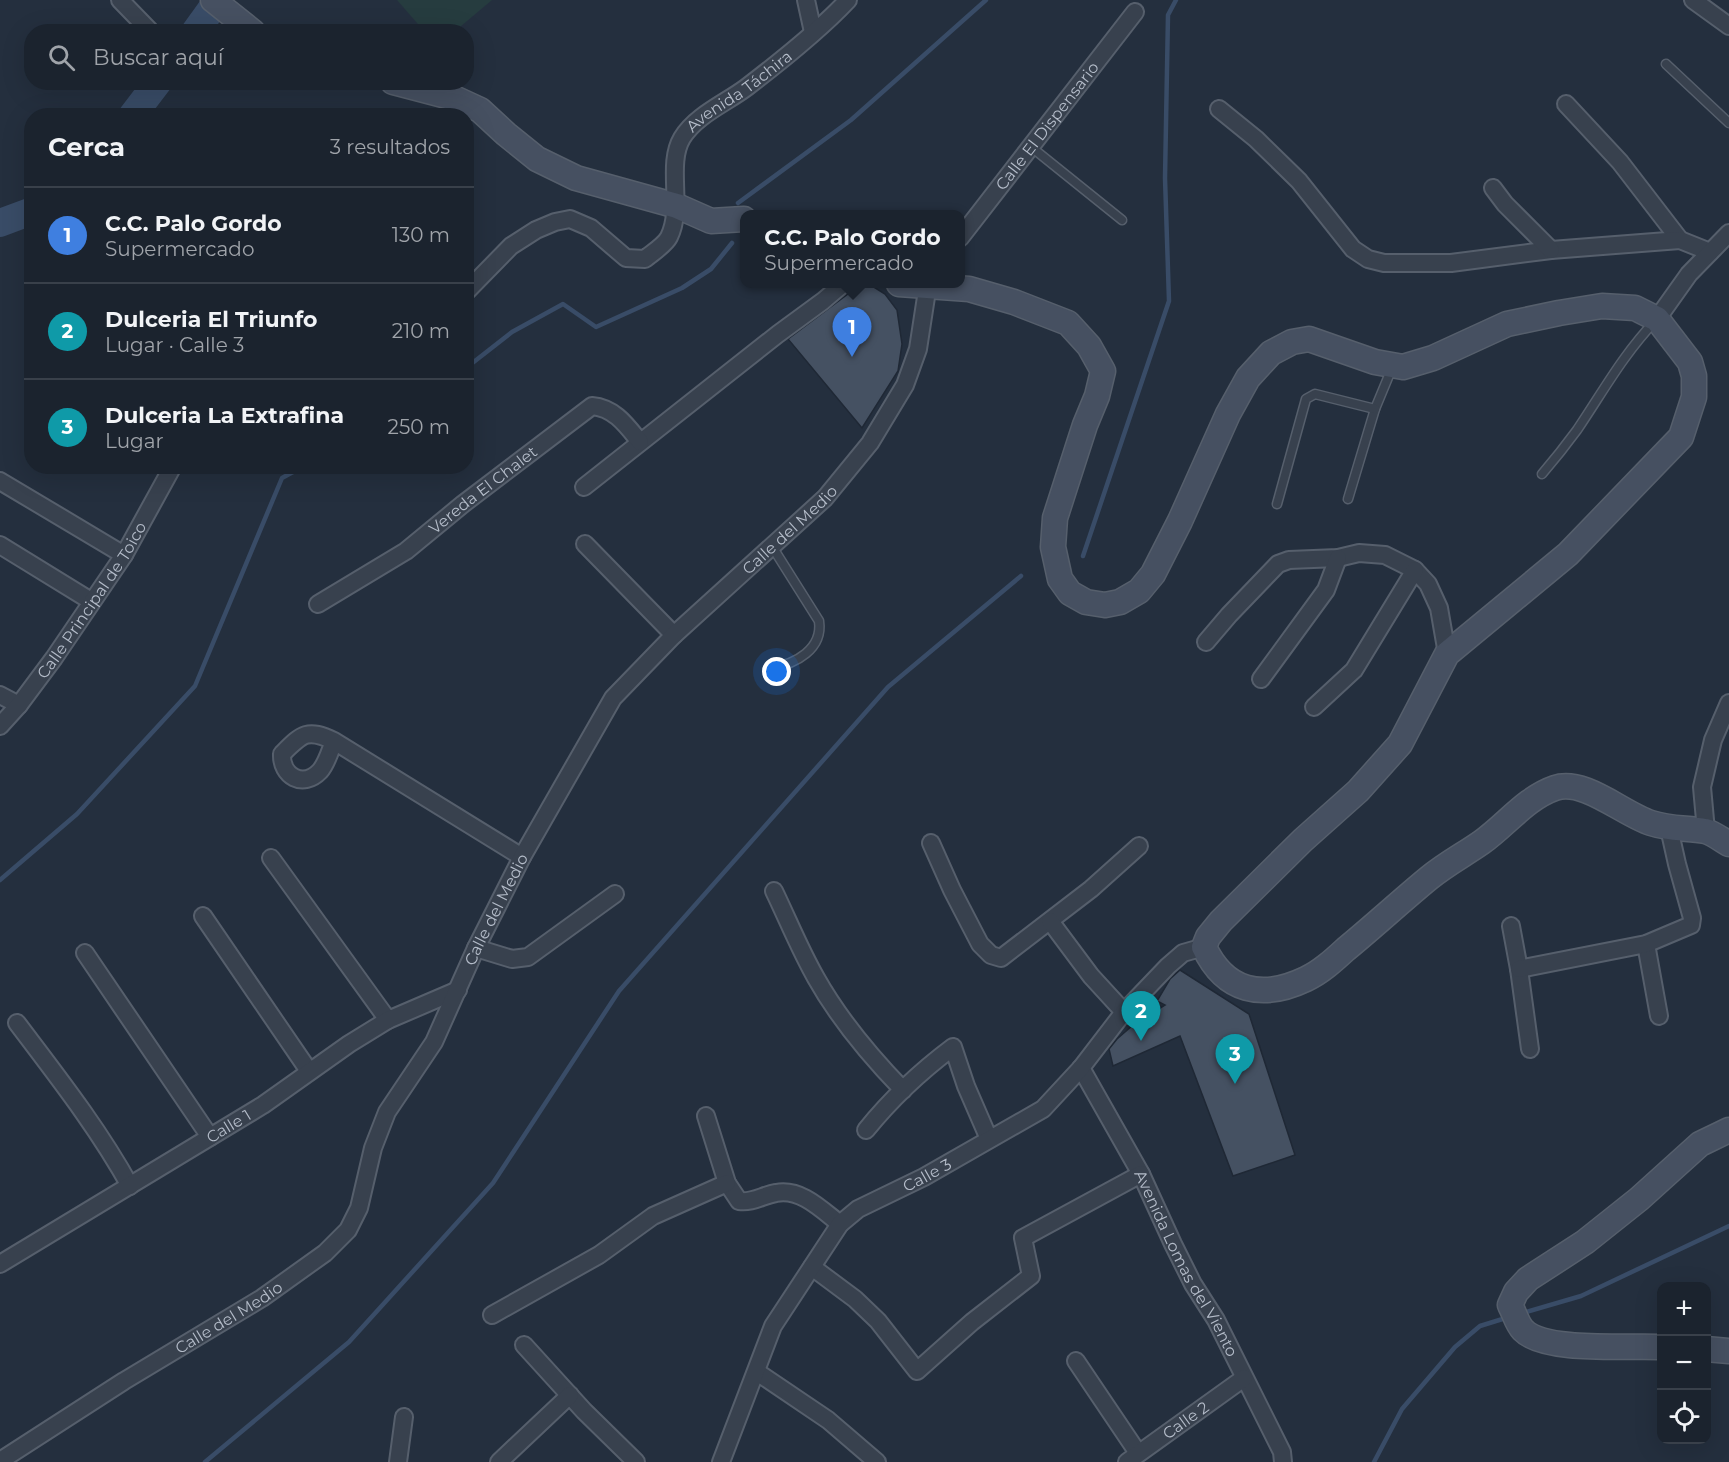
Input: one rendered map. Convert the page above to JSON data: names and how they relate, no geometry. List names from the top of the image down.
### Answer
{
  "streets": {
    "street": [
      "Avenida Táchira",
      "Calle El Dispensario",
      "Vereda El Chalet",
      "Calle del Medio",
      "Calle Principal de Toico",
      "Calle 1",
      "Calle 3",
      "Avenida Lomas del Viento",
      "Calle 2"
    ]
  },
  "crossings": [
    ["Calle del Medio", "Calle 1"],
    ["Calle 3", "Avenida Lomas del Viento"],
    ["Avenida Lomas del Viento", "Calle 2"]
  ],
  "page": {
    "search": "Buscar aquí",
    "heading": ["Cerca", "3 resultados"],
    "list": [
      {
        "mark": "1",
        "name": "C.C. Palo Gordo",
        "note": "Supermercado",
        "value": "130 m"
      },
      {
        "mark": "2",
        "name": "Dulceria El Triunfo",
        "note": "Lugar · Calle 3",
        "value": "210 m"
      },
      {
        "mark": "3",
        "name": "Dulceria La Extrafina",
        "note": "Lugar",
        "value": "250 m"
      }
    ],
    "popup": ["C.C. Palo Gordo", "Supermercado"],
    "pins": ["1", "2", "3"],
    "map_buttons": ["+", "−"]
  }
}
